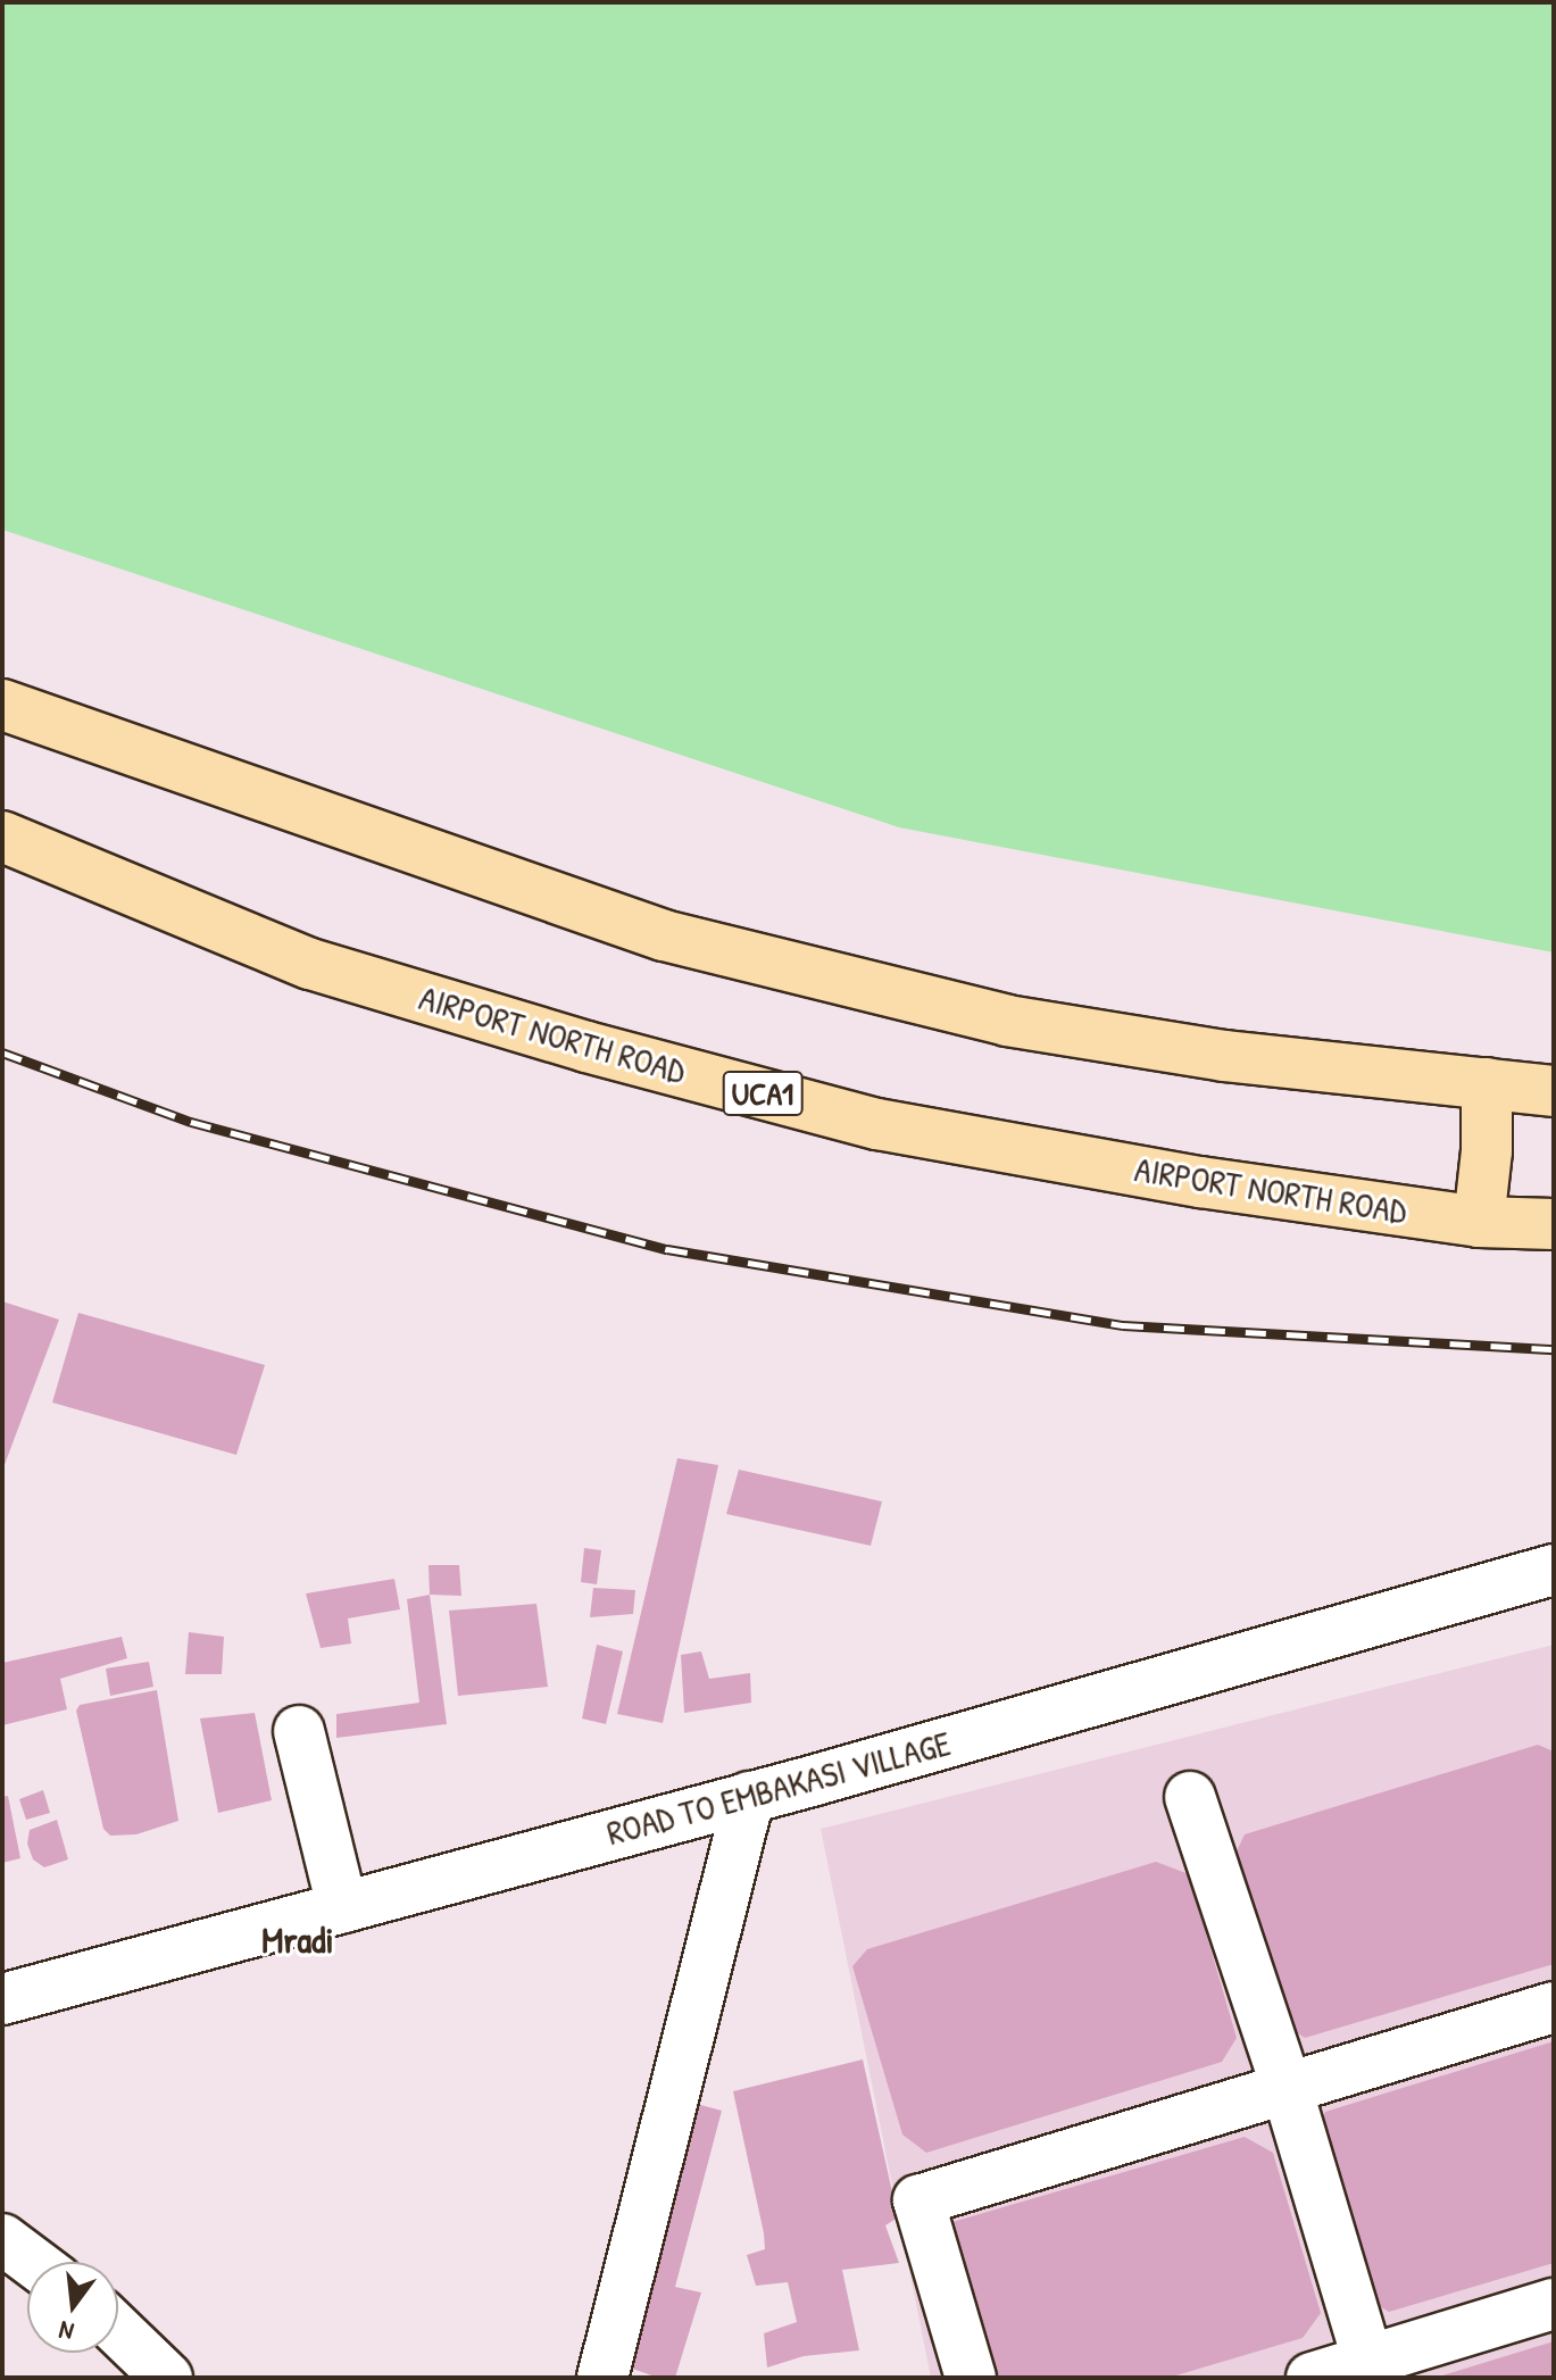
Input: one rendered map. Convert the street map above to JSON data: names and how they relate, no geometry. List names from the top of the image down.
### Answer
{
  "streets": {
    "main road": ["AIRPORT NORTH ROAD", "UCA1"],
    "street": ["ROAD TO EMBAKASI VILLAGE"]
  },
  "districts": ["Mradi"],
  "north": "bottom"
}
